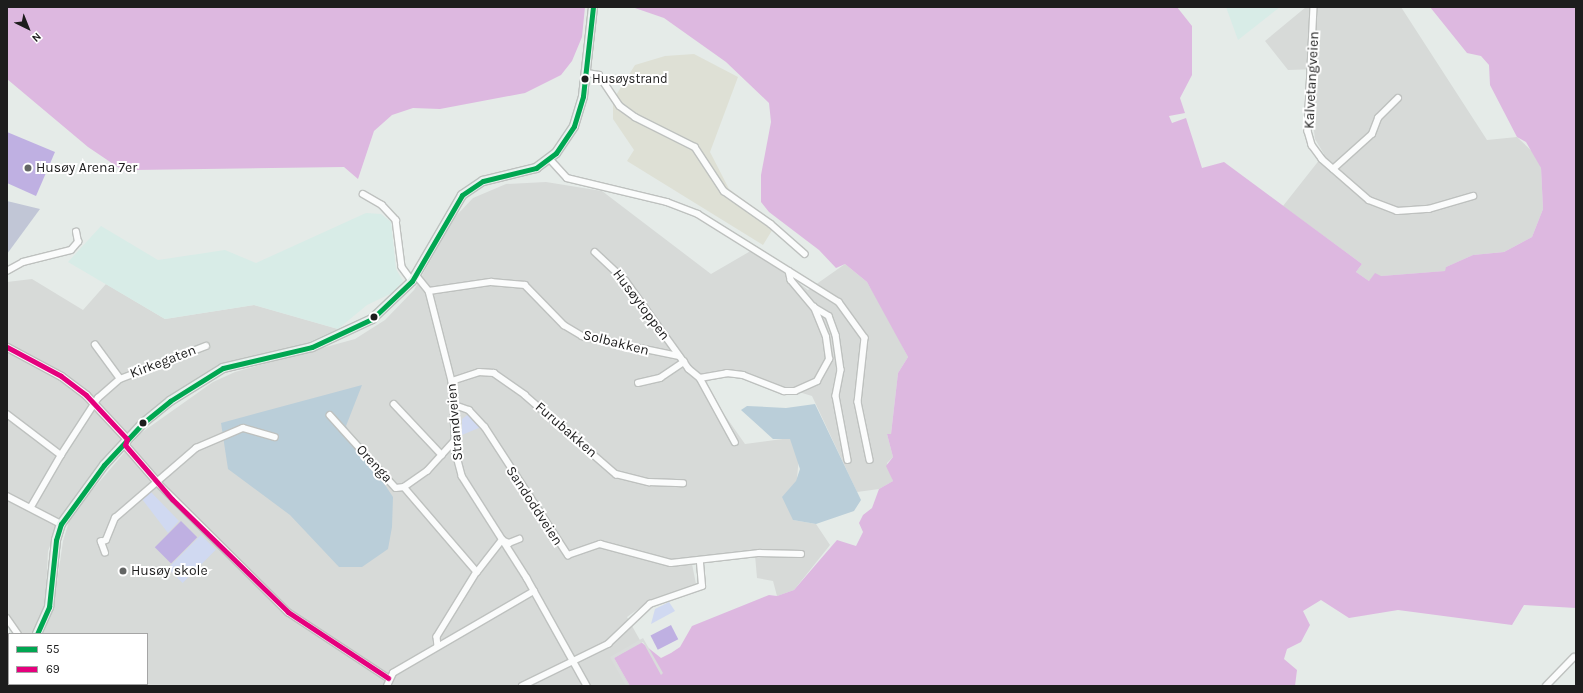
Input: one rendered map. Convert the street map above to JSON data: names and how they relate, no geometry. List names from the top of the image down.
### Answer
{
  "streets": {
    "street": [
      "Kalvetangveien",
      "Husøytoppen",
      "Solbakken",
      "Kirkegaten",
      "Strandveien",
      "Furubakken",
      "Orenga",
      "Sandoddveien"
    ]
  },
  "crossings": [
    ["Husøytoppen", "Solbakken"],
    ["Solbakken", "Strandveien"],
    ["Strandveien", "Furubakken"],
    ["Strandveien", "Orenga"],
    ["Strandveien", "Sandoddveien"]
  ],
  "places": ["Husøystrand", "Husøy Arena 7er", "Husøy skole"],
  "lines": ["transit line 55", "transit line 69"],
  "legend": ["55", "69"],
  "north": "bottom right"
}
